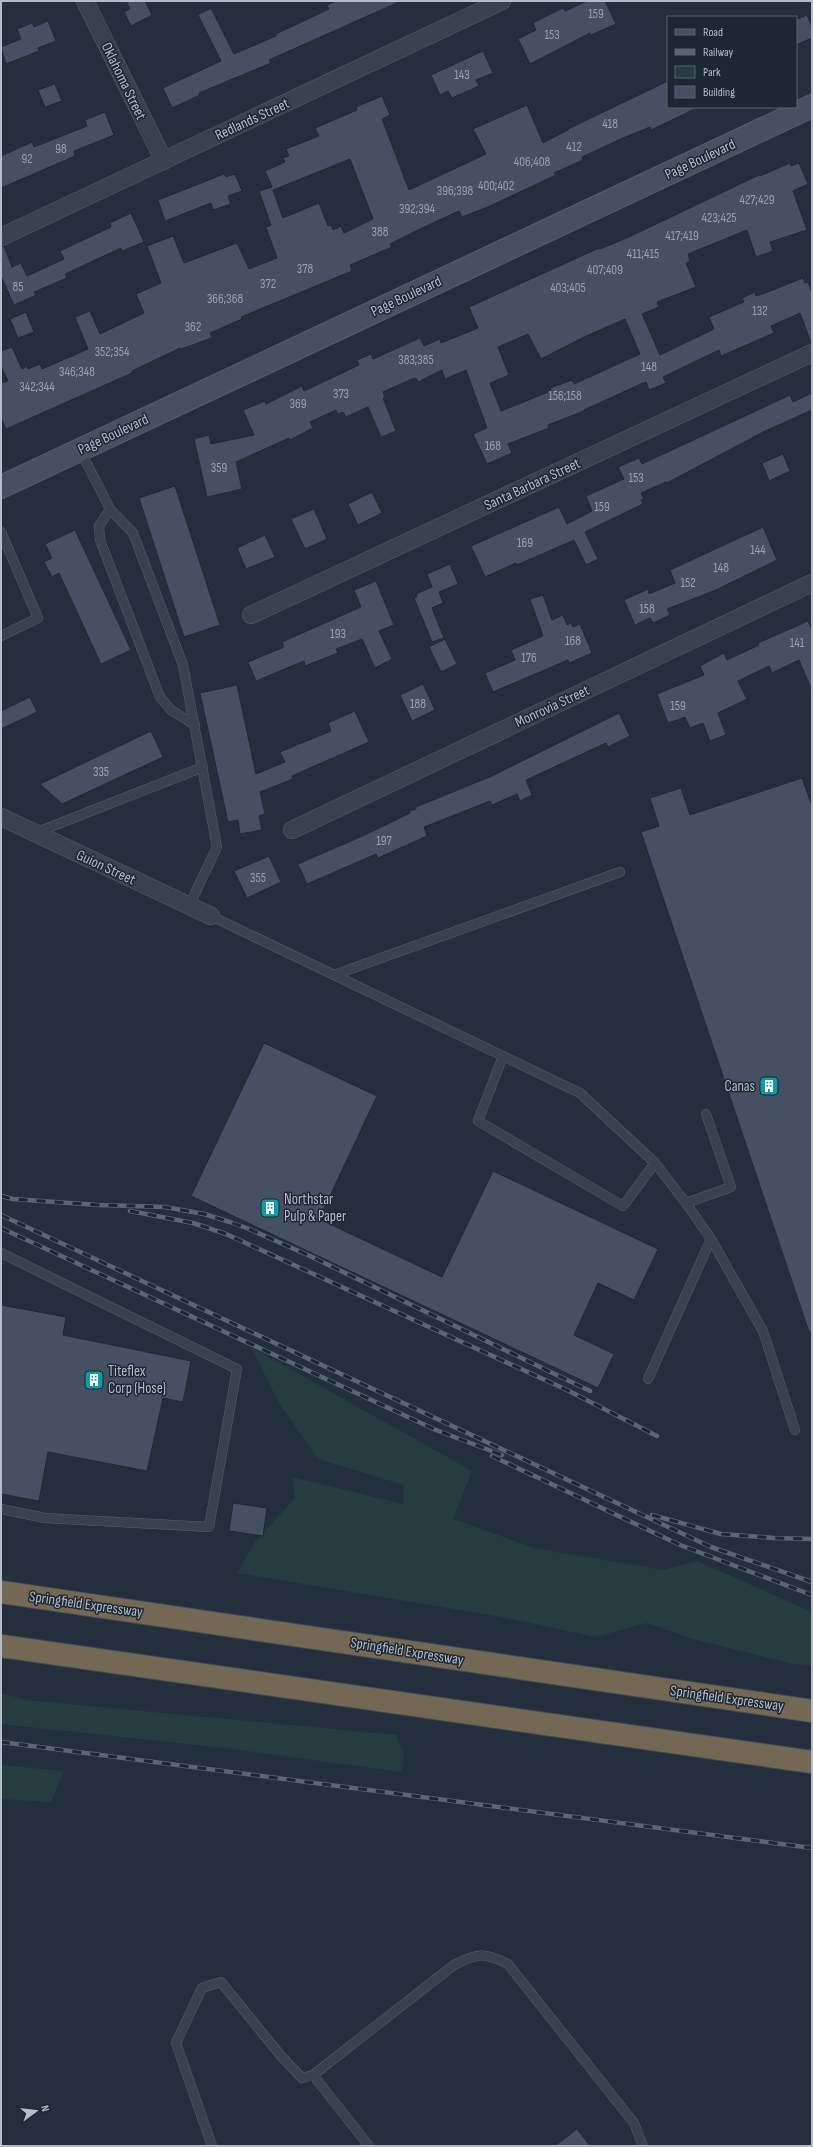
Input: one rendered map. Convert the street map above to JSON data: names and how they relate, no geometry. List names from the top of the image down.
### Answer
{
  "streets": {
    "highway": ["Springfield Expressway"],
    "street": [
      "Oklahoma Street",
      "Redlands Street",
      "Page Boulevard",
      "Santa Barbara Street",
      "Monrovia Street",
      "Guion Street"
    ]
  },
  "crossings": [
    ["Oklahoma Street", "Redlands Street"]
  ],
  "places": {
    "building": ["Canas", "Northstar Pulp & Paper", "Titeflex Corp (Hose)"]
  },
  "house_numbers": [
    "159",
    "153",
    "143",
    "418",
    "412",
    "98",
    "92",
    "406;408",
    "400;402",
    "396;398",
    "427;429",
    "392;394",
    "423;425",
    "388",
    "417;419",
    "411;415",
    "378",
    "407;409",
    "372",
    "85",
    "403;405",
    "366;368",
    "132",
    "362",
    "352;354",
    "383;385",
    "148",
    "346;348",
    "342;344",
    "373",
    "156;158",
    "369",
    "168",
    "359",
    "153",
    "159",
    "169",
    "144",
    "148",
    "152",
    "158",
    "193",
    "168",
    "141",
    "176",
    "188",
    "159",
    "335",
    "197",
    "355"
  ],
  "legend": [
    "Road",
    "Railway",
    "Park",
    "Building"
  ],
  "north": "right"
}
